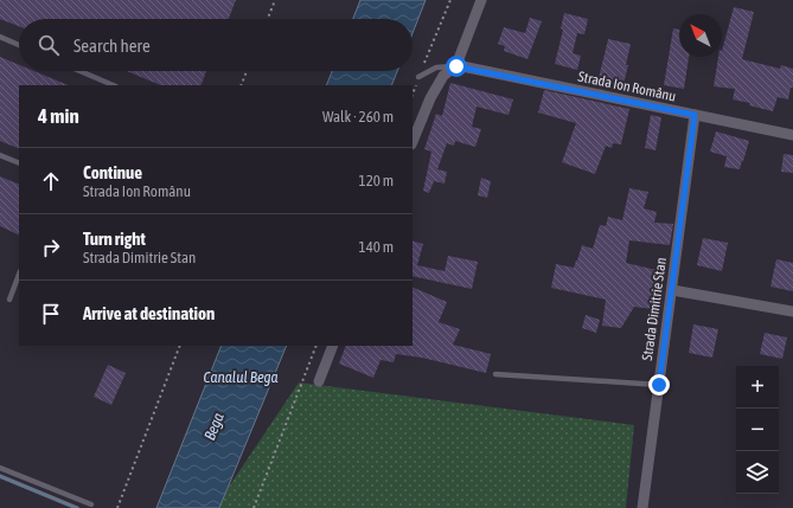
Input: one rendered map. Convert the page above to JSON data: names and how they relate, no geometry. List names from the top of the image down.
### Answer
{
  "streets": {
    "street": ["Strada Ion Românu", "Strada Dimitrie Stan"]
  },
  "crossings": [
    ["Strada Ion Românu", "Strada Dimitrie Stan"]
  ],
  "water": ["Canalul Bega", "Bega"],
  "north": "top left",
  "page": {
    "search": "Search here",
    "heading": ["4 min", "Walk · 260 m"],
    "list": [
      ["Continue", "Strada Ion Românu", "120 m"],
      ["Turn right", "Strada Dimitrie Stan", "140 m"],
      "Arrive at destination"
    ],
    "map_buttons": ["+", "−"]
  }
}
